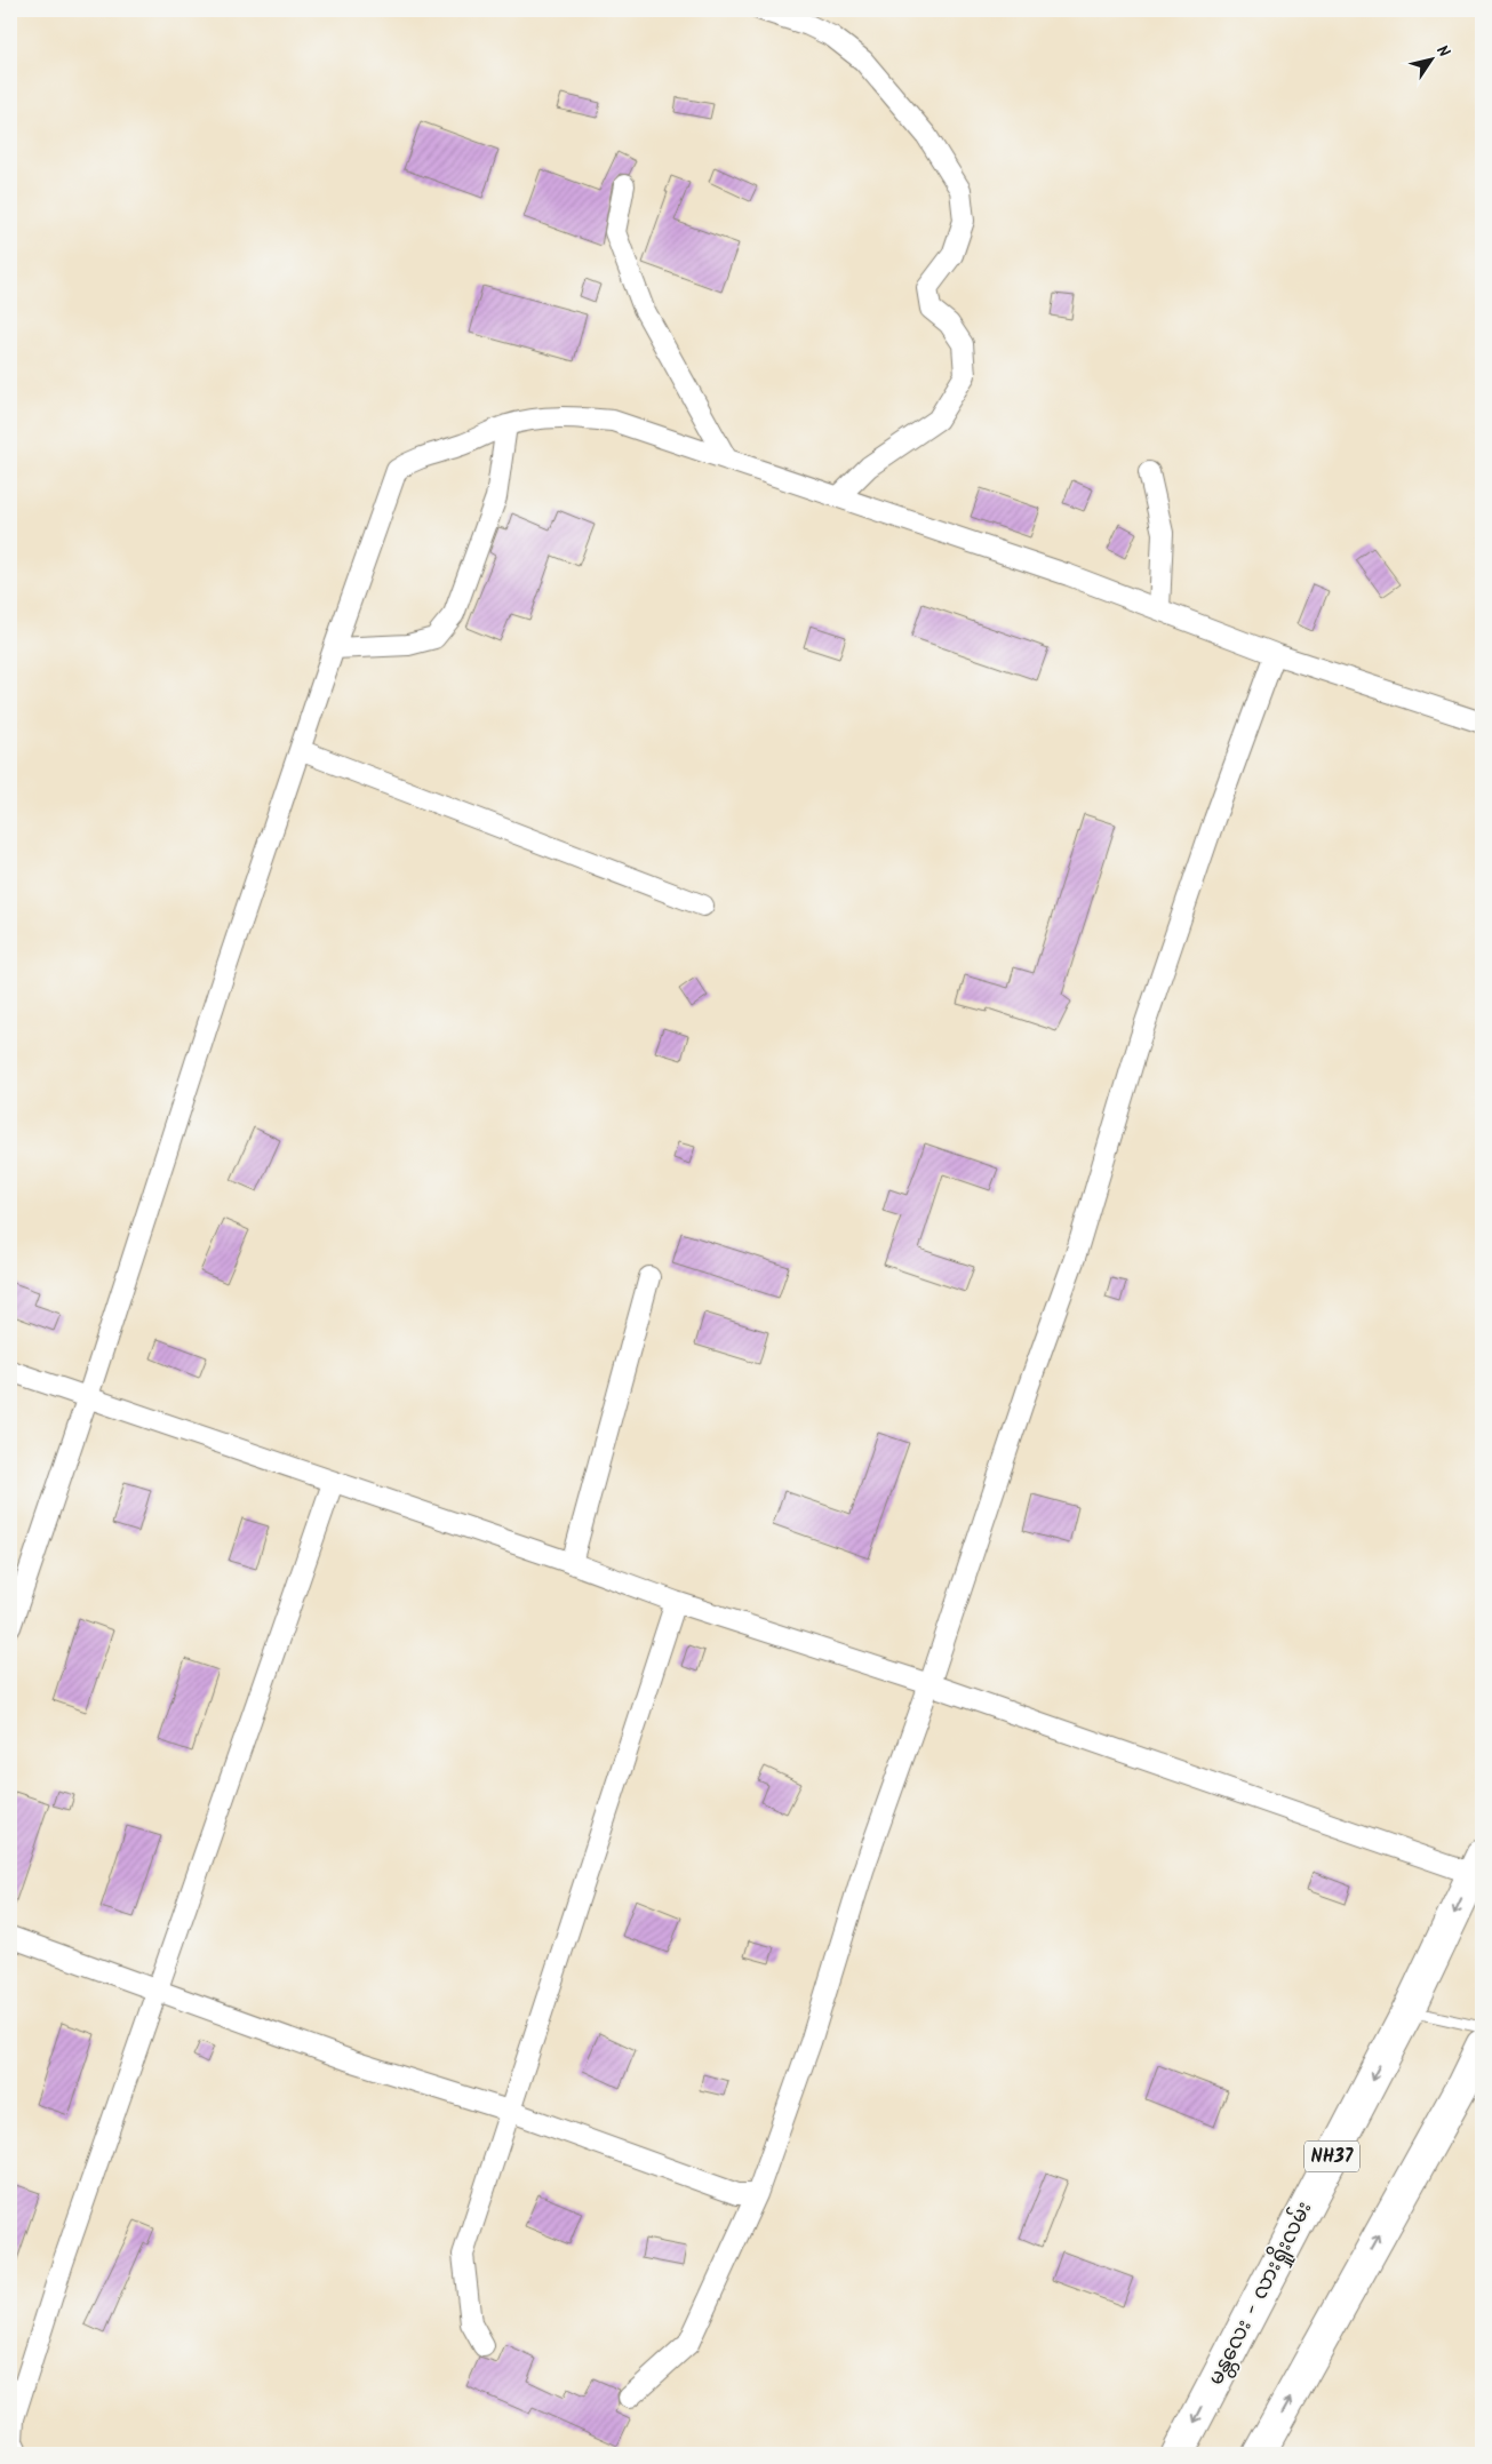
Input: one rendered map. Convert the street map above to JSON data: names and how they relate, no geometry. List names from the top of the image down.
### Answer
{
  "streets": {
    "highway": ["NH37", "မန္တလေး - လားရှိုးလမ်း"]
  },
  "north": "top right"
}
